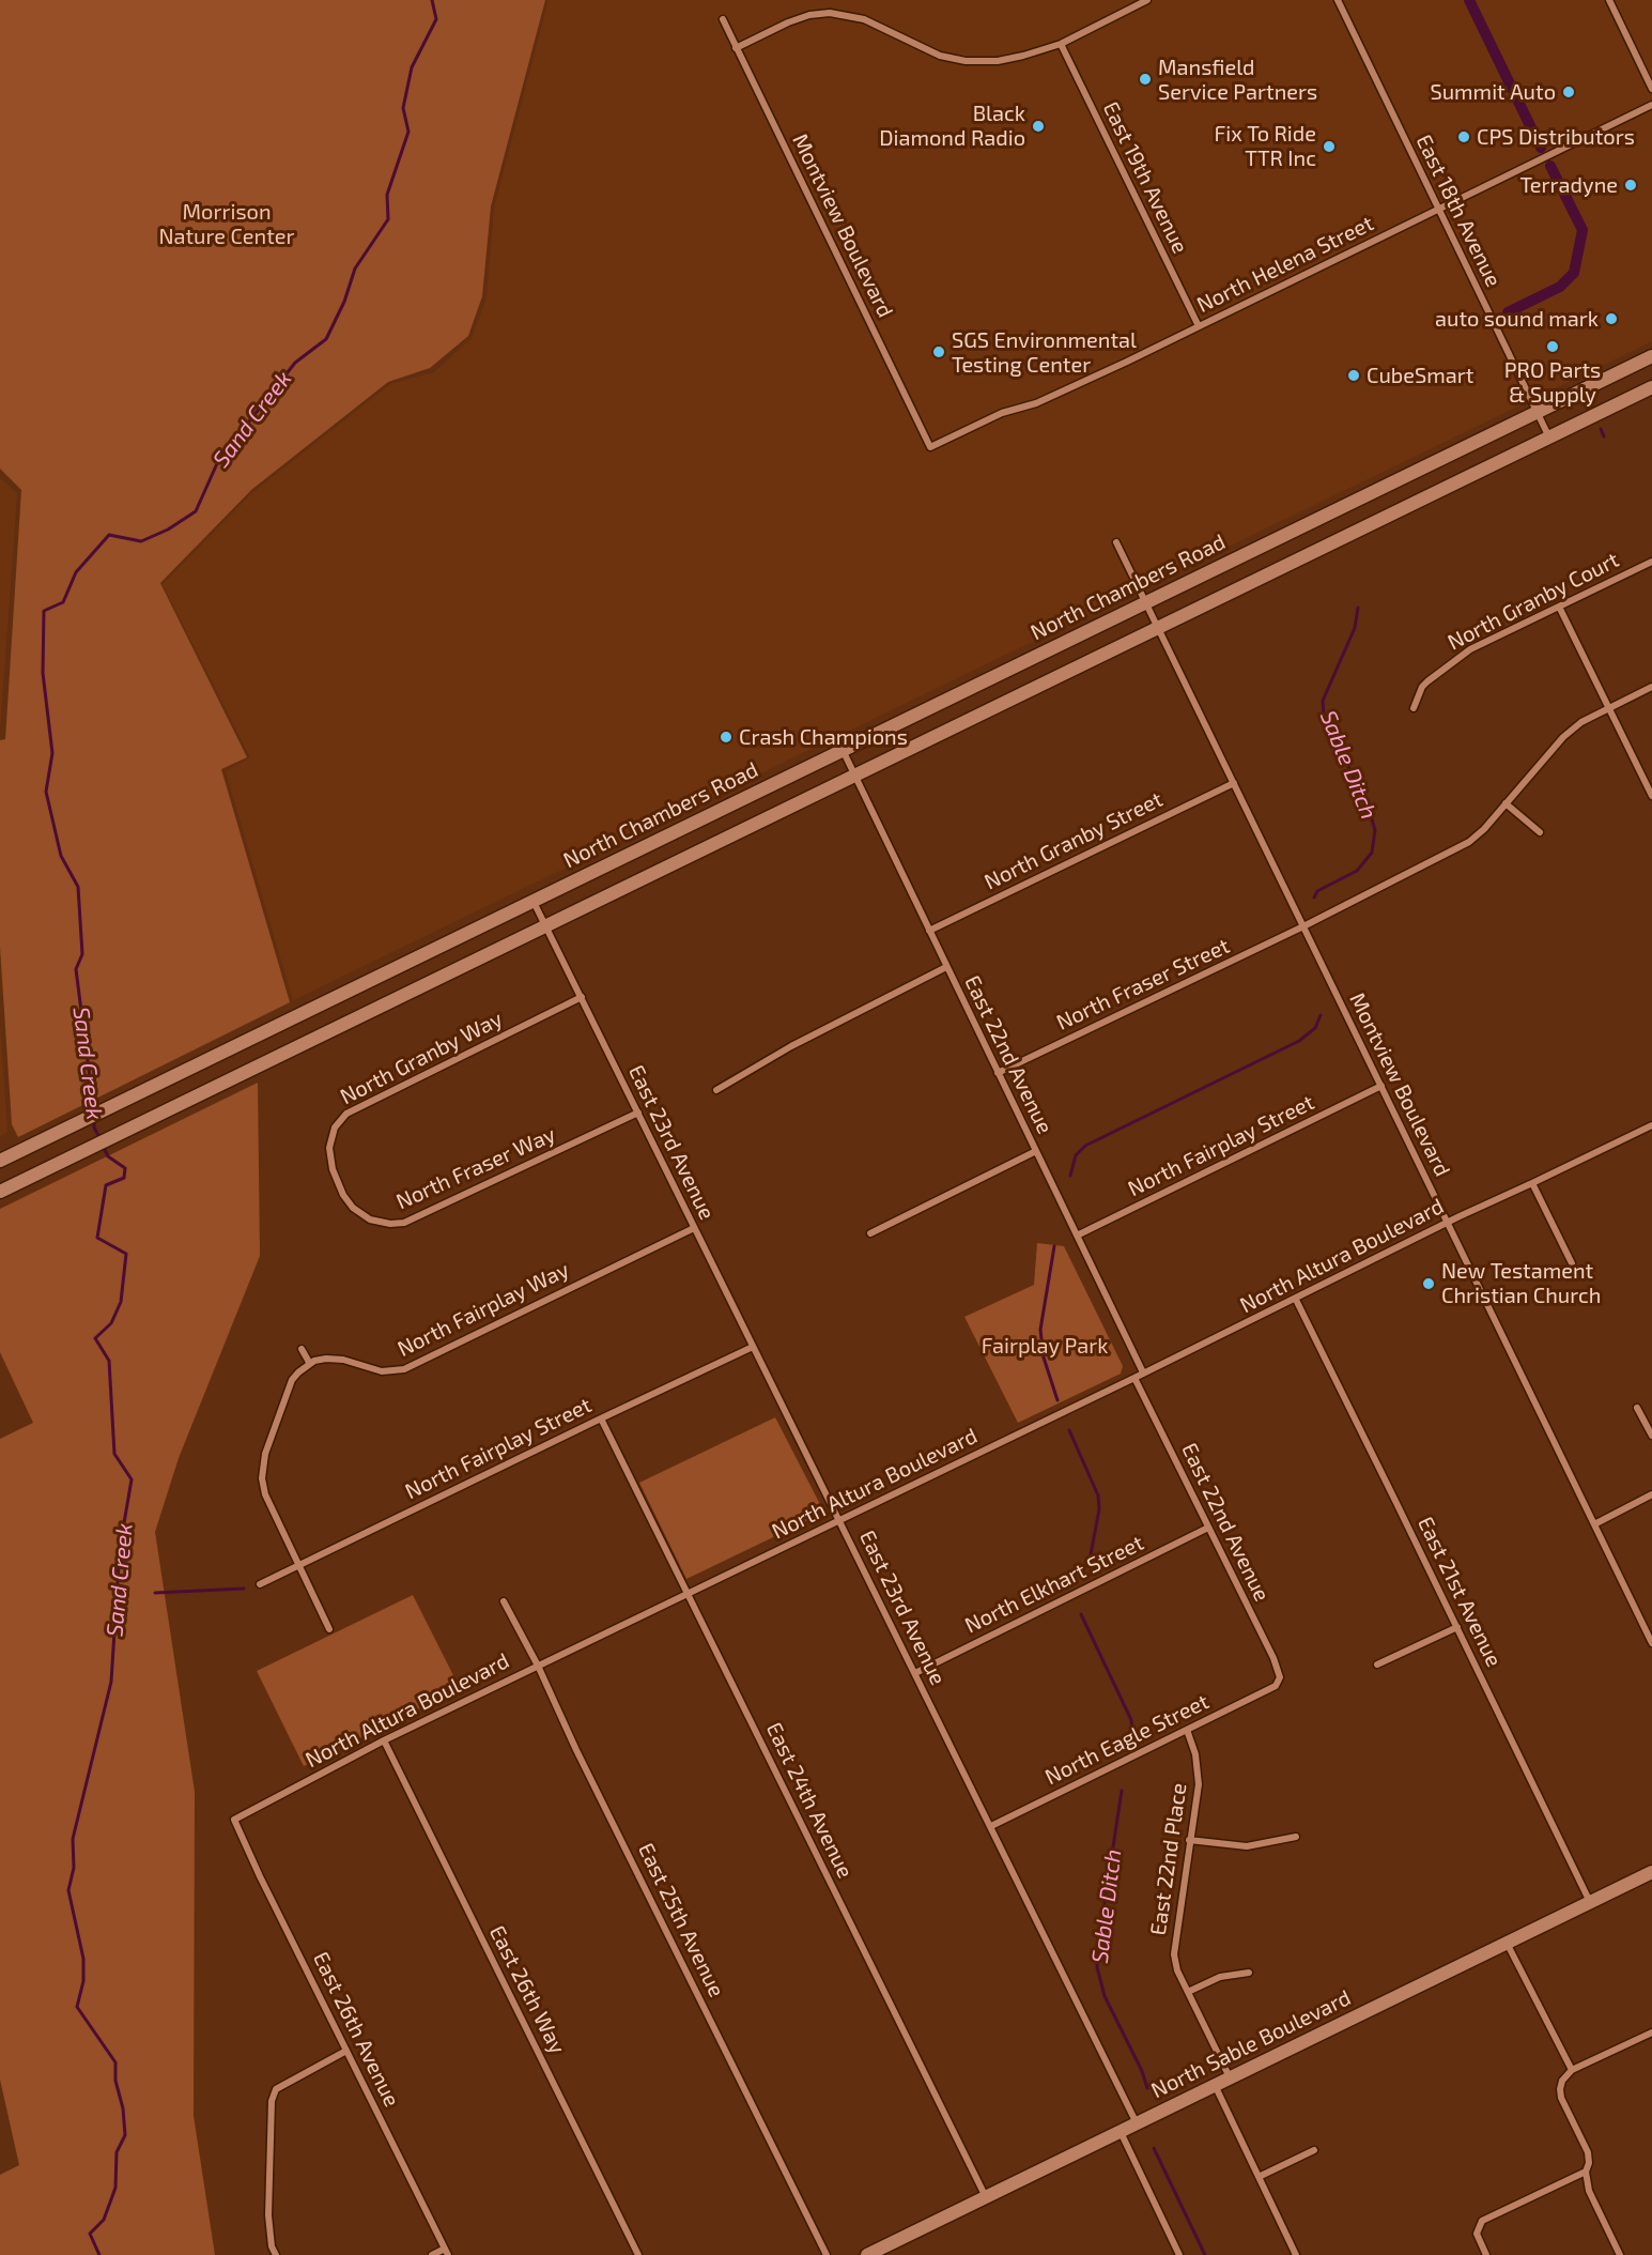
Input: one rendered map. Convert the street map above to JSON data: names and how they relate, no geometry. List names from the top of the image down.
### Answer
{
  "streets": {
    "main road": ["North Chambers Road", "North Sable Boulevard"],
    "street": [
      "East 19th Avenue",
      "East 18th Avenue",
      "Montview Boulevard",
      "North Helena Street",
      "North Granby Court",
      "North Granby Street",
      "North Fraser Street",
      "East 22nd Avenue",
      "North Granby Way",
      "East 23rd Avenue",
      "North Fairplay Street",
      "North Fraser Way",
      "North Altura Boulevard",
      "North Fairplay Way",
      "North Elkhart Street",
      "East 21st Avenue",
      "North Eagle Street",
      "East 24th Avenue",
      "East 22nd Place",
      "East 25th Avenue",
      "East 26th Way",
      "East 26th Avenue"
    ]
  },
  "crossings": [
    ["East 19th Avenue", "North Helena Street"],
    ["East 18th Avenue", "North Helena Street"],
    ["East 18th Avenue", "North Chambers Road"],
    ["Montview Boulevard", "North Helena Street"],
    ["Montview Boulevard", "North Chambers Road"],
    ["Montview Boulevard", "North Granby Street"],
    ["Montview Boulevard", "North Fraser Street"],
    ["Montview Boulevard", "North Fairplay Street"],
    ["Montview Boulevard", "North Altura Boulevard"],
    ["North Chambers Road", "East 22nd Avenue"],
    ["North Chambers Road", "East 23rd Avenue"],
    ["North Granby Street", "East 22nd Avenue"],
    ["North Fraser Street", "East 22nd Avenue"],
    ["East 22nd Avenue", "North Fairplay Street"],
    ["East 22nd Avenue", "North Altura Boulevard"],
    ["East 22nd Avenue", "North Elkhart Street"],
    ["East 22nd Avenue", "North Eagle Street"],
    ["North Granby Way", "East 23rd Avenue"],
    ["North Granby Way", "North Fraser Way"],
    ["East 23rd Avenue", "North Fairplay Street"],
    ["East 23rd Avenue", "North Fraser Way"],
    ["East 23rd Avenue", "North Altura Boulevard"],
    ["East 23rd Avenue", "North Fairplay Way"],
    ["East 23rd Avenue", "North Elkhart Street"],
    ["East 23rd Avenue", "North Eagle Street"],
    ["East 23rd Avenue", "North Sable Boulevard"],
    ["North Fairplay Street", "East 24th Avenue"],
    ["North Altura Boulevard", "East 21st Avenue"],
    ["North Altura Boulevard", "East 24th Avenue"],
    ["North Altura Boulevard", "East 25th Avenue"],
    ["North Altura Boulevard", "East 26th Way"],
    ["North Altura Boulevard", "East 26th Avenue"],
    ["East 21st Avenue", "North Sable Boulevard"],
    ["North Eagle Street", "East 22nd Place"],
    ["East 24th Avenue", "North Sable Boulevard"],
    ["East 22nd Place", "North Sable Boulevard"]
  ],
  "water": ["Sand Creek", "Sable Ditch"],
  "parks": ["Morrison Nature Center", "Fairplay Park"],
  "places": [
    "Mansfield Service Partners",
    "Summit Auto",
    "Black Diamond Radio",
    "CPS Distributors",
    "Fix To Ride TTR Inc",
    "Terradyne",
    "auto sound mark",
    "PRO Parts & Supply",
    "SGS Environmental Testing Center",
    "CubeSmart",
    "Crash Champions",
    "New Testament Christian Church"
  ]
}
